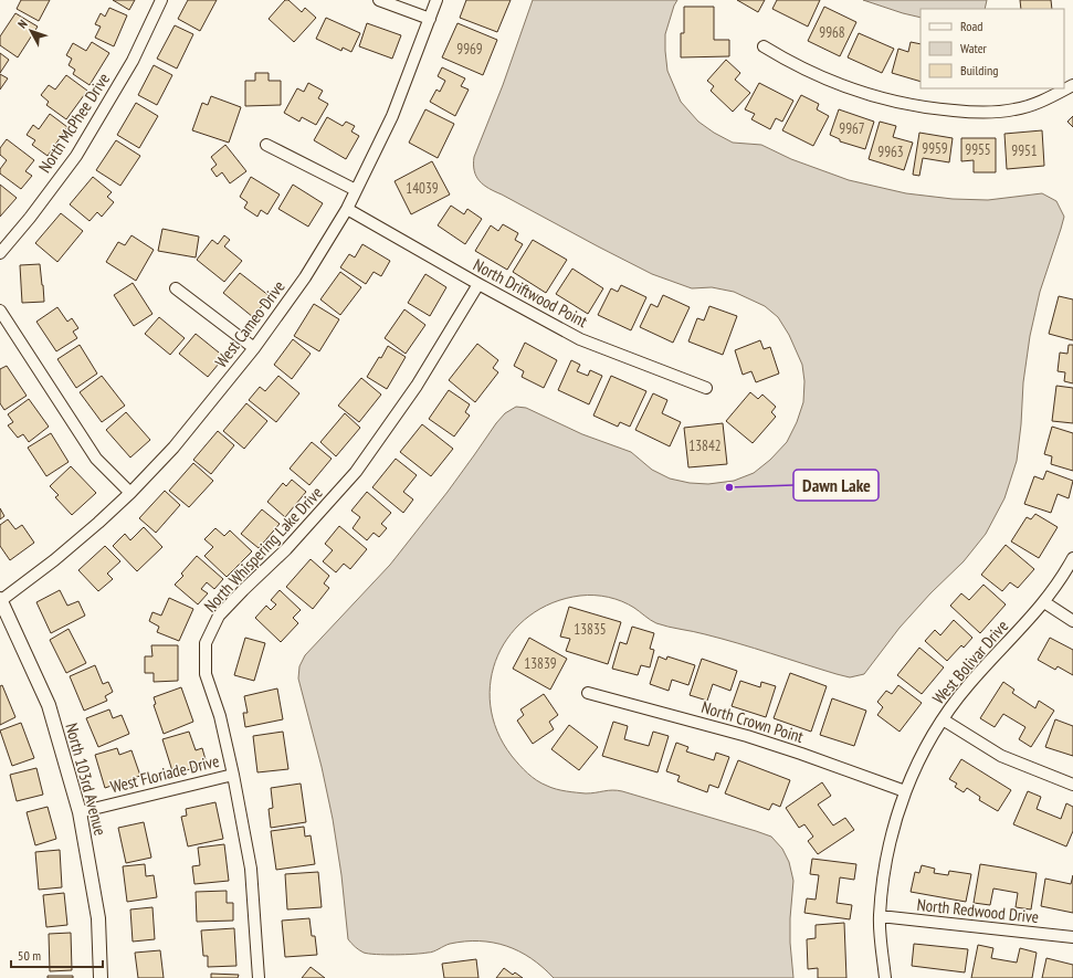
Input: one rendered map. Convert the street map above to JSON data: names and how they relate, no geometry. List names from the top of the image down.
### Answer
{
  "streets": {
    "street": [
      "North McPhee Drive",
      "North Driftwood Point",
      "West Cameo Drive",
      "North Whispering Lake Drive",
      "West Bolivar Drive",
      "North Crown Point",
      "West Floriade Drive",
      "North 103rd Avenue",
      "North Redwood Drive"
    ]
  },
  "crossings": [
    ["North Driftwood Point", "West Cameo Drive"],
    ["North Driftwood Point", "North Whispering Lake Drive"],
    ["West Cameo Drive", "North 103rd Avenue"],
    ["North Whispering Lake Drive", "West Floriade Drive"],
    ["West Bolivar Drive", "North Crown Point"],
    ["West Bolivar Drive", "North Redwood Drive"],
    ["West Floriade Drive", "North 103rd Avenue"]
  ],
  "places": ["Dawn Lake"],
  "house_numbers": [
    "9968",
    "9969",
    "9967",
    "9959",
    "9955",
    "9951",
    "9963",
    "14039",
    "13842",
    "13835",
    "13839"
  ],
  "legend": ["Road", "Water", "Building"],
  "scale_bar": "50 m",
  "north": "top left"
}
